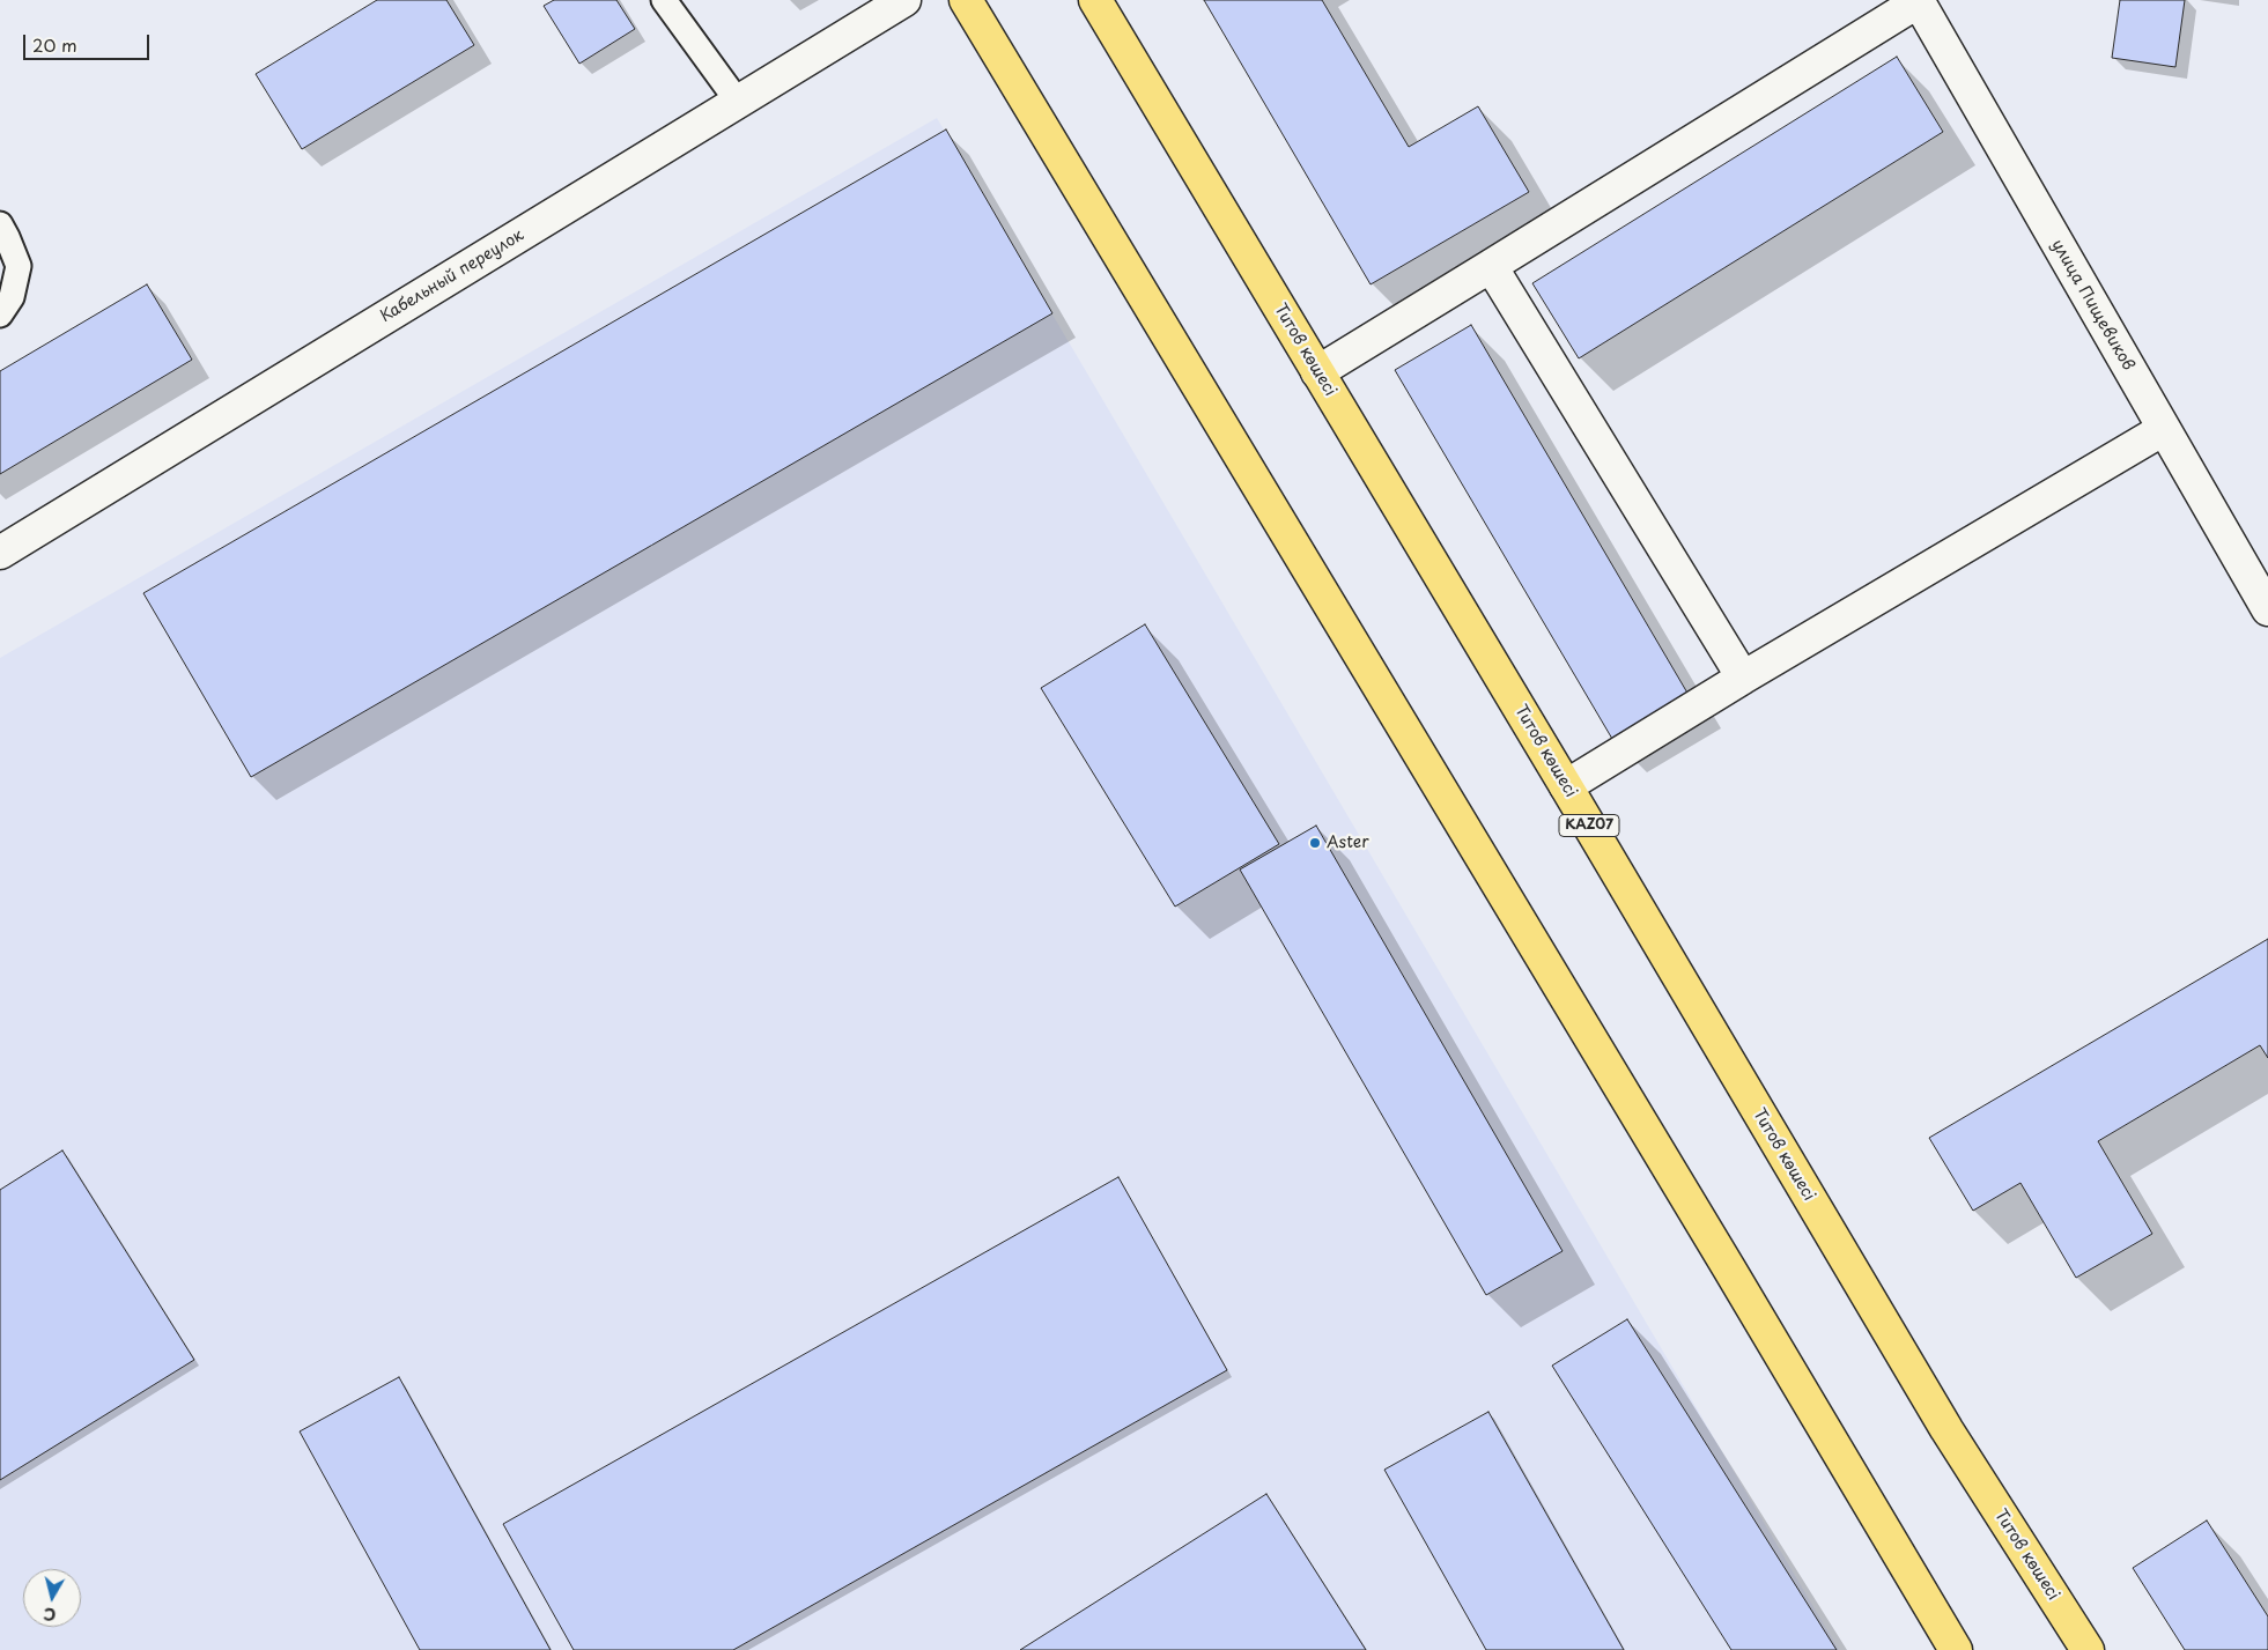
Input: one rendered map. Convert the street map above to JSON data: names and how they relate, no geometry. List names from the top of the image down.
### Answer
{
  "streets": {
    "highway": ["Титов көшесі", "KAZ07"],
    "street": ["Кабельный переулок", "улица Пищевиков"]
  },
  "places": ["Aster"],
  "scale_bar": "20 m",
  "north": "bottom"
}
